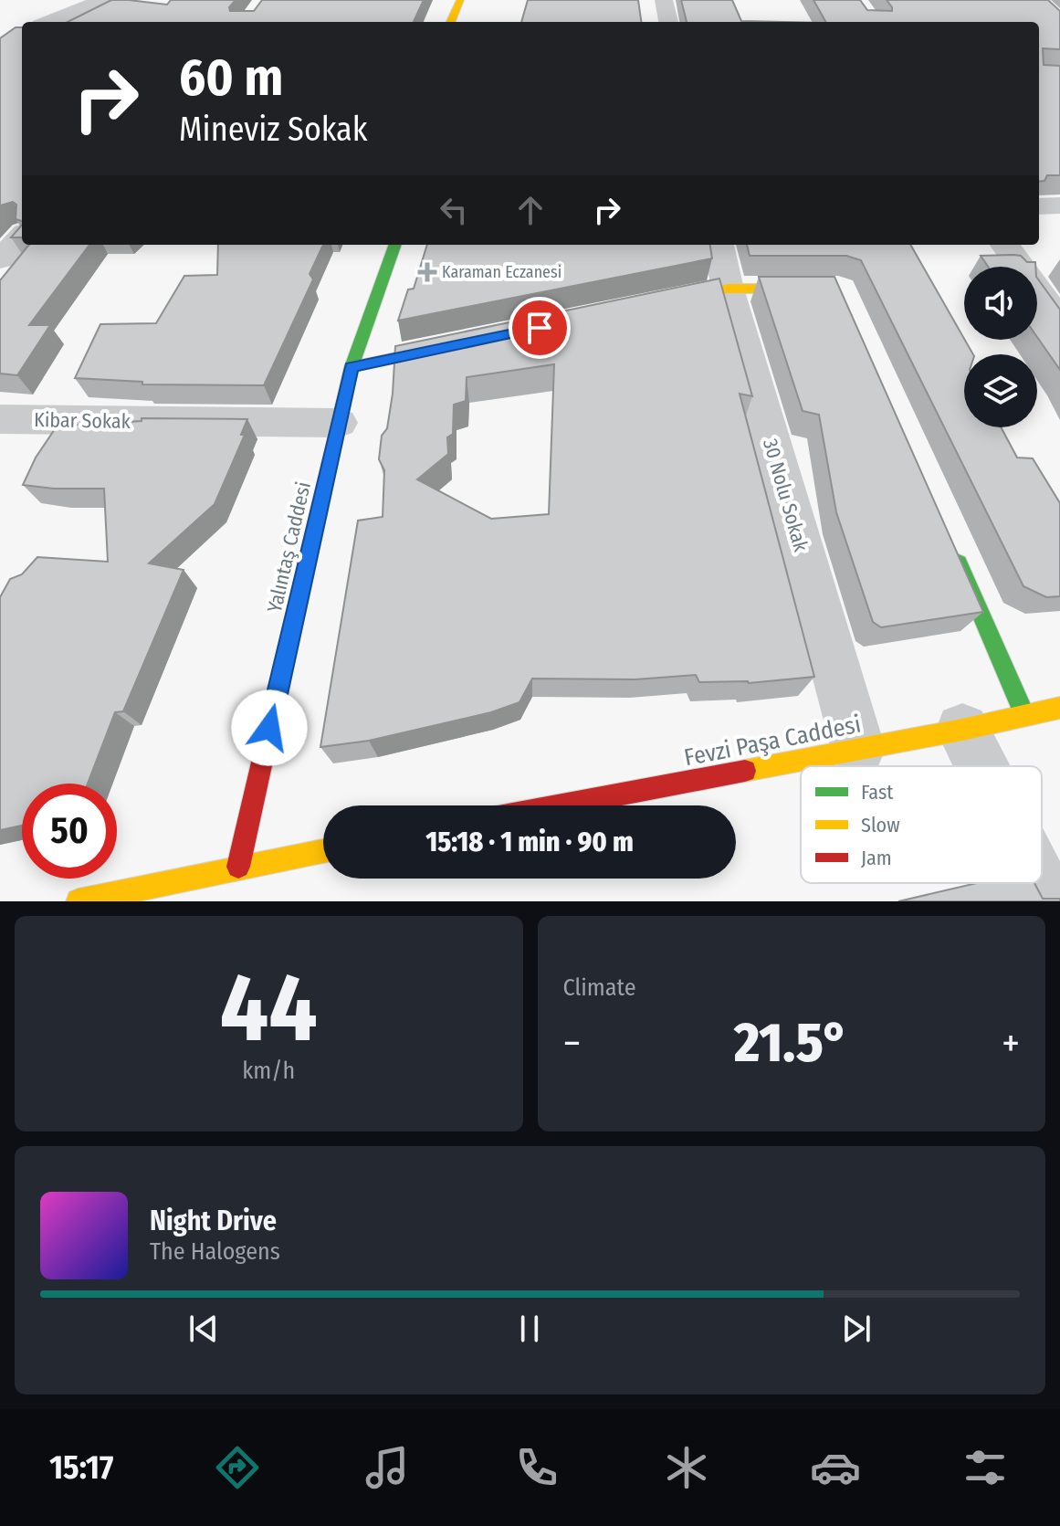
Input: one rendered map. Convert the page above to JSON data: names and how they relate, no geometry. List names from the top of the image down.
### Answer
{
  "streets": {
    "main road": ["Yalıntaş Caddesi", "Fevzi Paşa Caddesi"],
    "street": ["Kibar Sokak", "30 Nolu Sokak"]
  },
  "crossings": [
    ["Kibar Sokak", "Yalıntaş Caddesi"],
    ["30 Nolu Sokak", "Fevzi Paşa Caddesi"]
  ],
  "places": {
    "health": ["Karaman Eczanesi"]
  },
  "legend": ["Fast", "Slow", "Jam"],
  "page": {
    "turn": ["60 m", "Mineviz Sokak"],
    "limit": "50",
    "trip": "15:18 · 1 min · 90 m",
    "tile": [
      ["44", "km/h"],
      "Climate"
    ],
    "heat": ["−", "21.5°", "+"],
    "song": ["Night Drive", "The Halogens"],
    "tabs": "15:17"
  }
}
